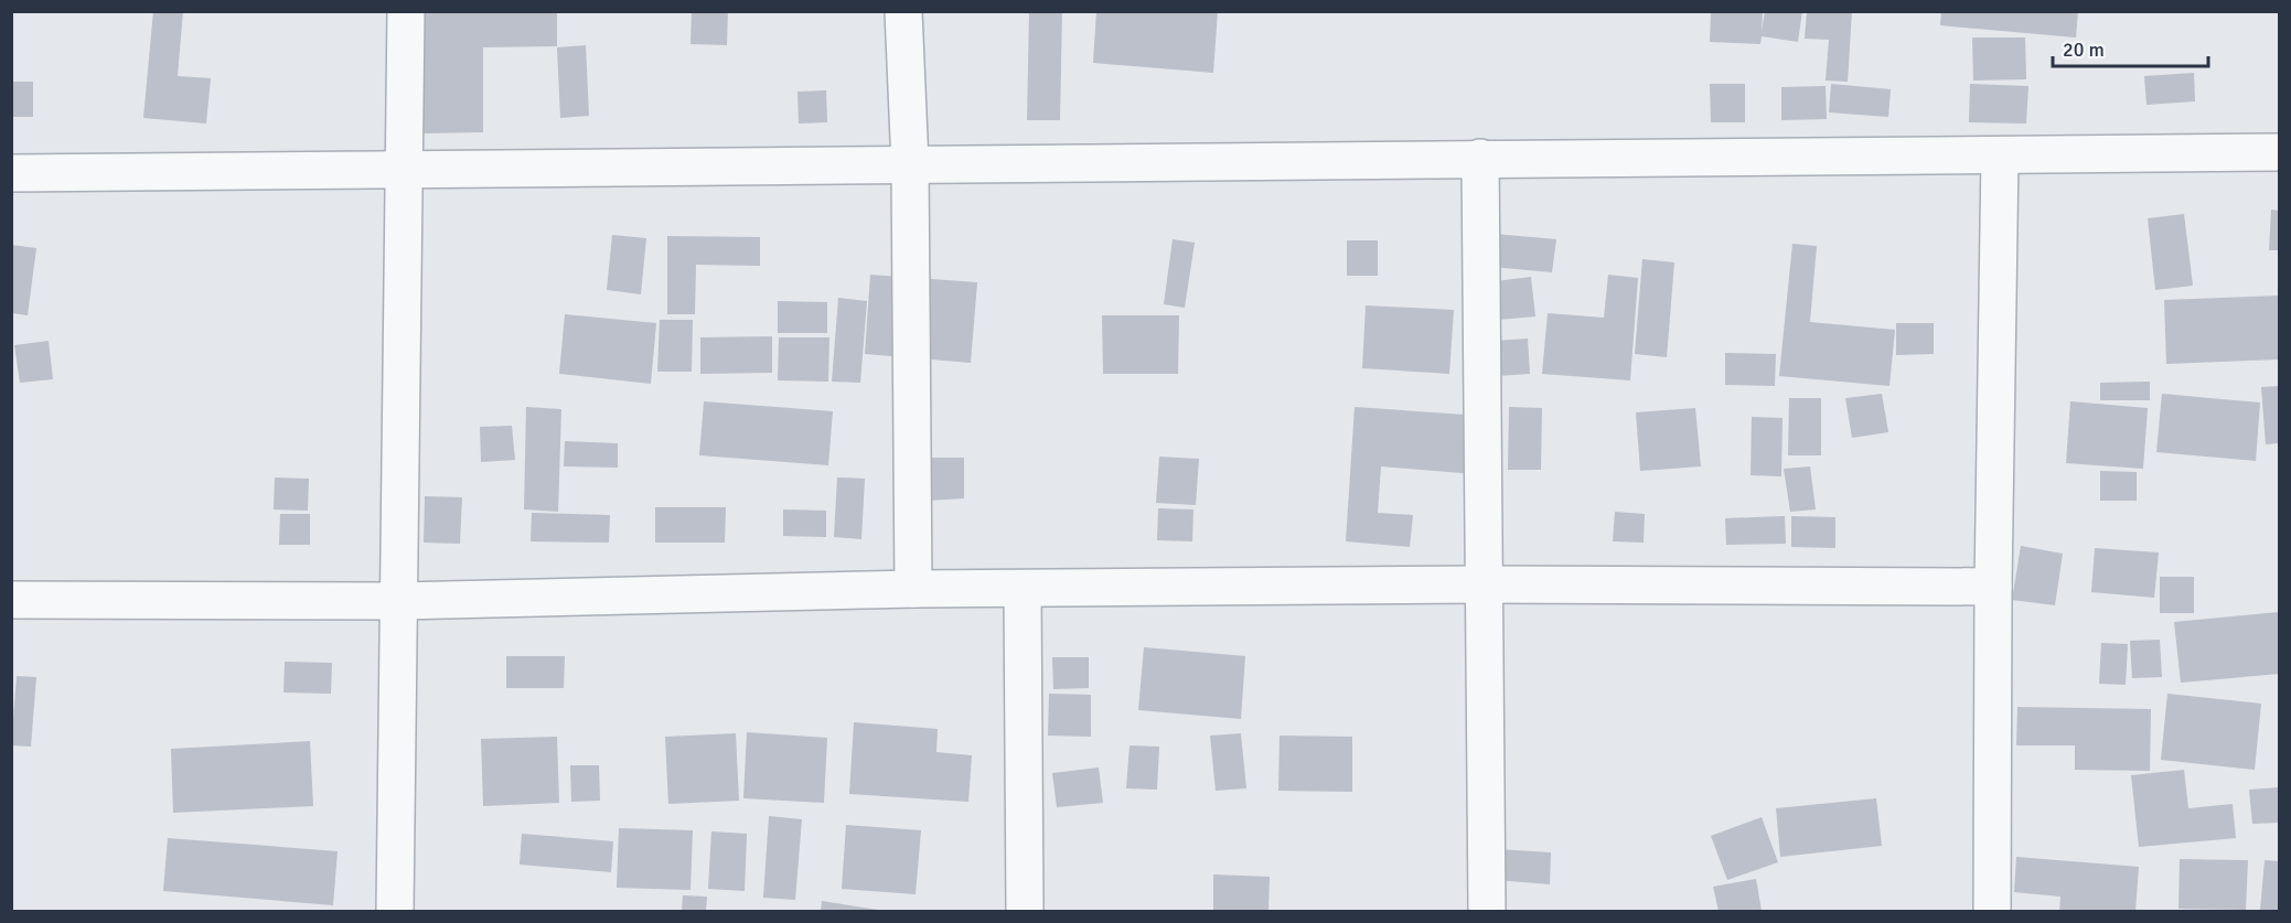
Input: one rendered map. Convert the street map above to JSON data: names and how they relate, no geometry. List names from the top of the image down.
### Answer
{
  "scale_bar": "20 m"
}
